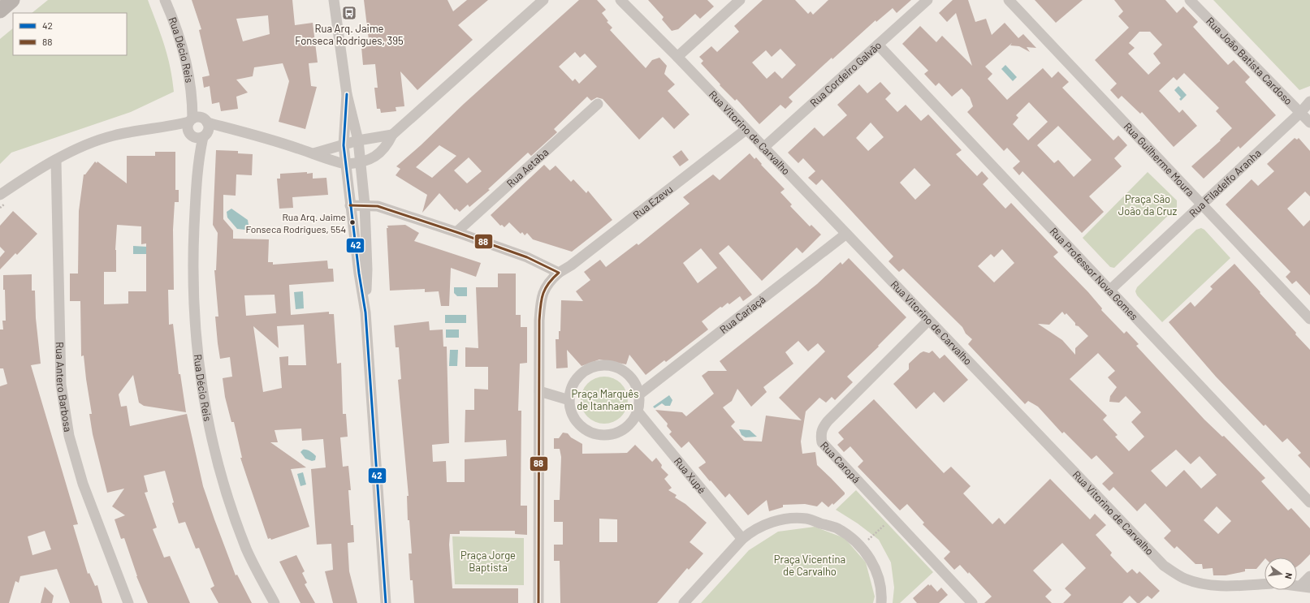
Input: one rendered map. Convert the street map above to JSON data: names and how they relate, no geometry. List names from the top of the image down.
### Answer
{
  "streets": {
    "street": [
      "Rua Décio Reis",
      "Rua João Batista Cardoso",
      "Rua Cordeiro Galvão",
      "Rua Vitorino de Carvalho",
      "Rua Guilherme Moura",
      "Rua Aetaba",
      "Rua Filadelfo Aranha",
      "Rua Ezevu",
      "Rua Professor Nova Gomes",
      "Rua Cariaçá",
      "Rua Antero Barbosa",
      "Rua Caropá",
      "Rua Xupé"
    ]
  },
  "crossings": [
    ["Rua João Batista Cardoso", "Rua Filadelfo Aranha"],
    ["Rua Cordeiro Galvão", "Rua Vitorino de Carvalho"],
    ["Rua Cordeiro Galvão", "Rua Professor Nova Gomes"],
    ["Rua Vitorino de Carvalho", "Rua Ezevu"],
    ["Rua Vitorino de Carvalho", "Rua Cariaçá"],
    ["Rua Vitorino de Carvalho", "Rua Caropá"],
    ["Rua Guilherme Moura", "Rua Filadelfo Aranha"],
    ["Rua Filadelfo Aranha", "Rua Professor Nova Gomes"],
    ["Rua Cariaçá", "Rua Xupé"]
  ],
  "parks": [
    "Praça São João da Cruz",
    "Praça Marquês de Itanhaem",
    "Praça Jorge Baptista",
    "Praça Vicentina de Carvalho"
  ],
  "places": {
    "bus stop": ["Rua Arq. Jaime Fonseca Rodrigues, 395"],
    "other": ["Rua Arq. Jaime Fonseca Rodrigues, 554"]
  },
  "lines": ["transit line 42", "transit line 88"],
  "legend": ["42", "88"],
  "north": "right"
}
